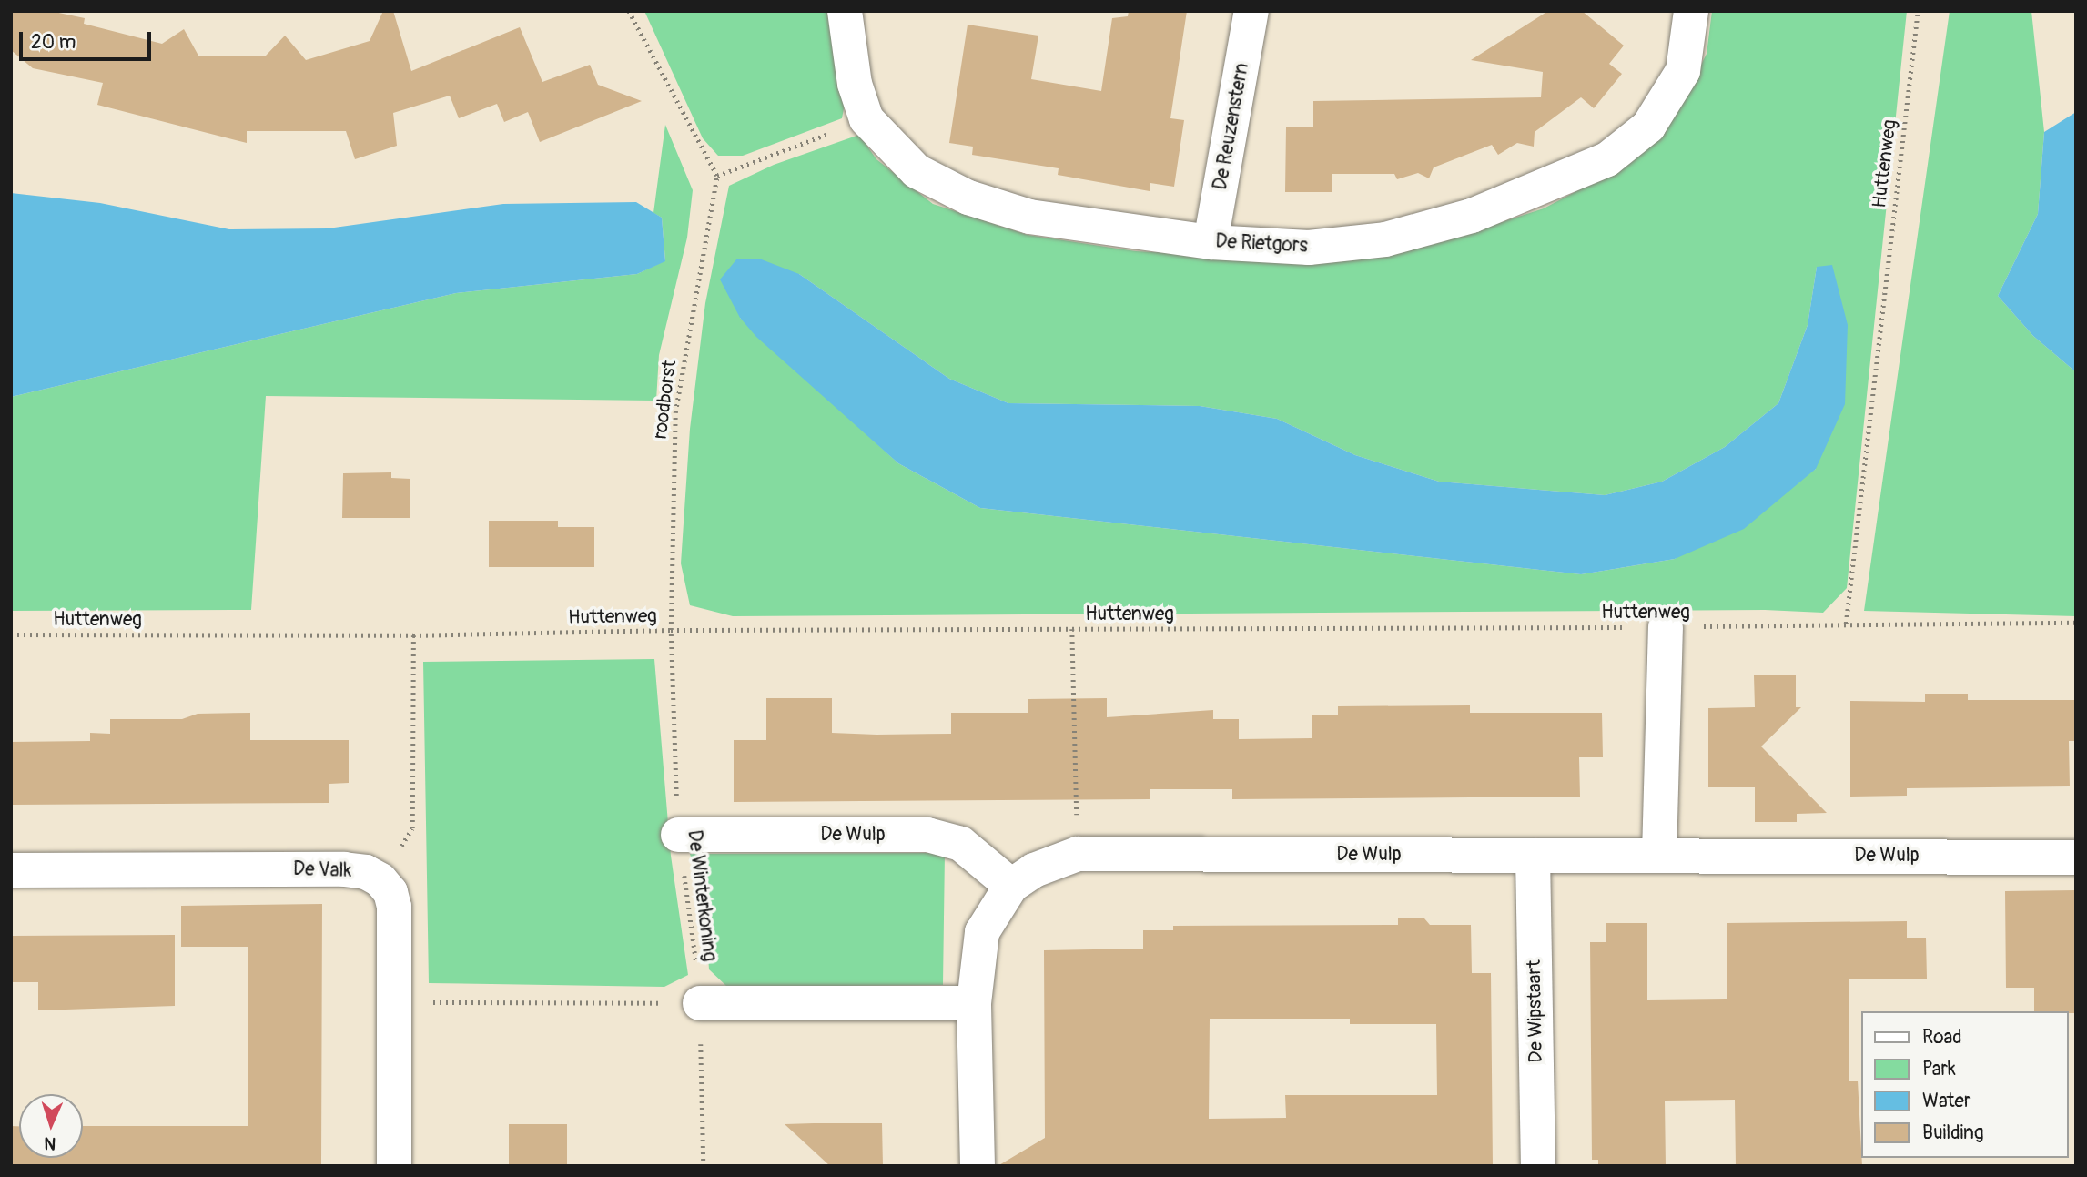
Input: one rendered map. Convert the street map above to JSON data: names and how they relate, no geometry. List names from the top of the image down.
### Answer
{
  "streets": {
    "street": [
      "De Reuzenstern",
      "De Rietgors",
      "De Wulp",
      "De Valk",
      "De Wipstaart"
    ],
    "path": ["Huttenweg", "roodborst", "De Winterkoning"]
  },
  "crossings": [
    ["De Reuzenstern", "De Rietgors"],
    ["Huttenweg", "roodborst"],
    ["Huttenweg", "De Winterkoning"],
    ["roodborst", "De Winterkoning"],
    ["De Wulp", "De Winterkoning"],
    ["De Wulp", "De Wipstaart"]
  ],
  "legend": [
    "Road",
    "Park",
    "Water",
    "Building"
  ],
  "scale_bar": "20 m",
  "north": "bottom"
}
